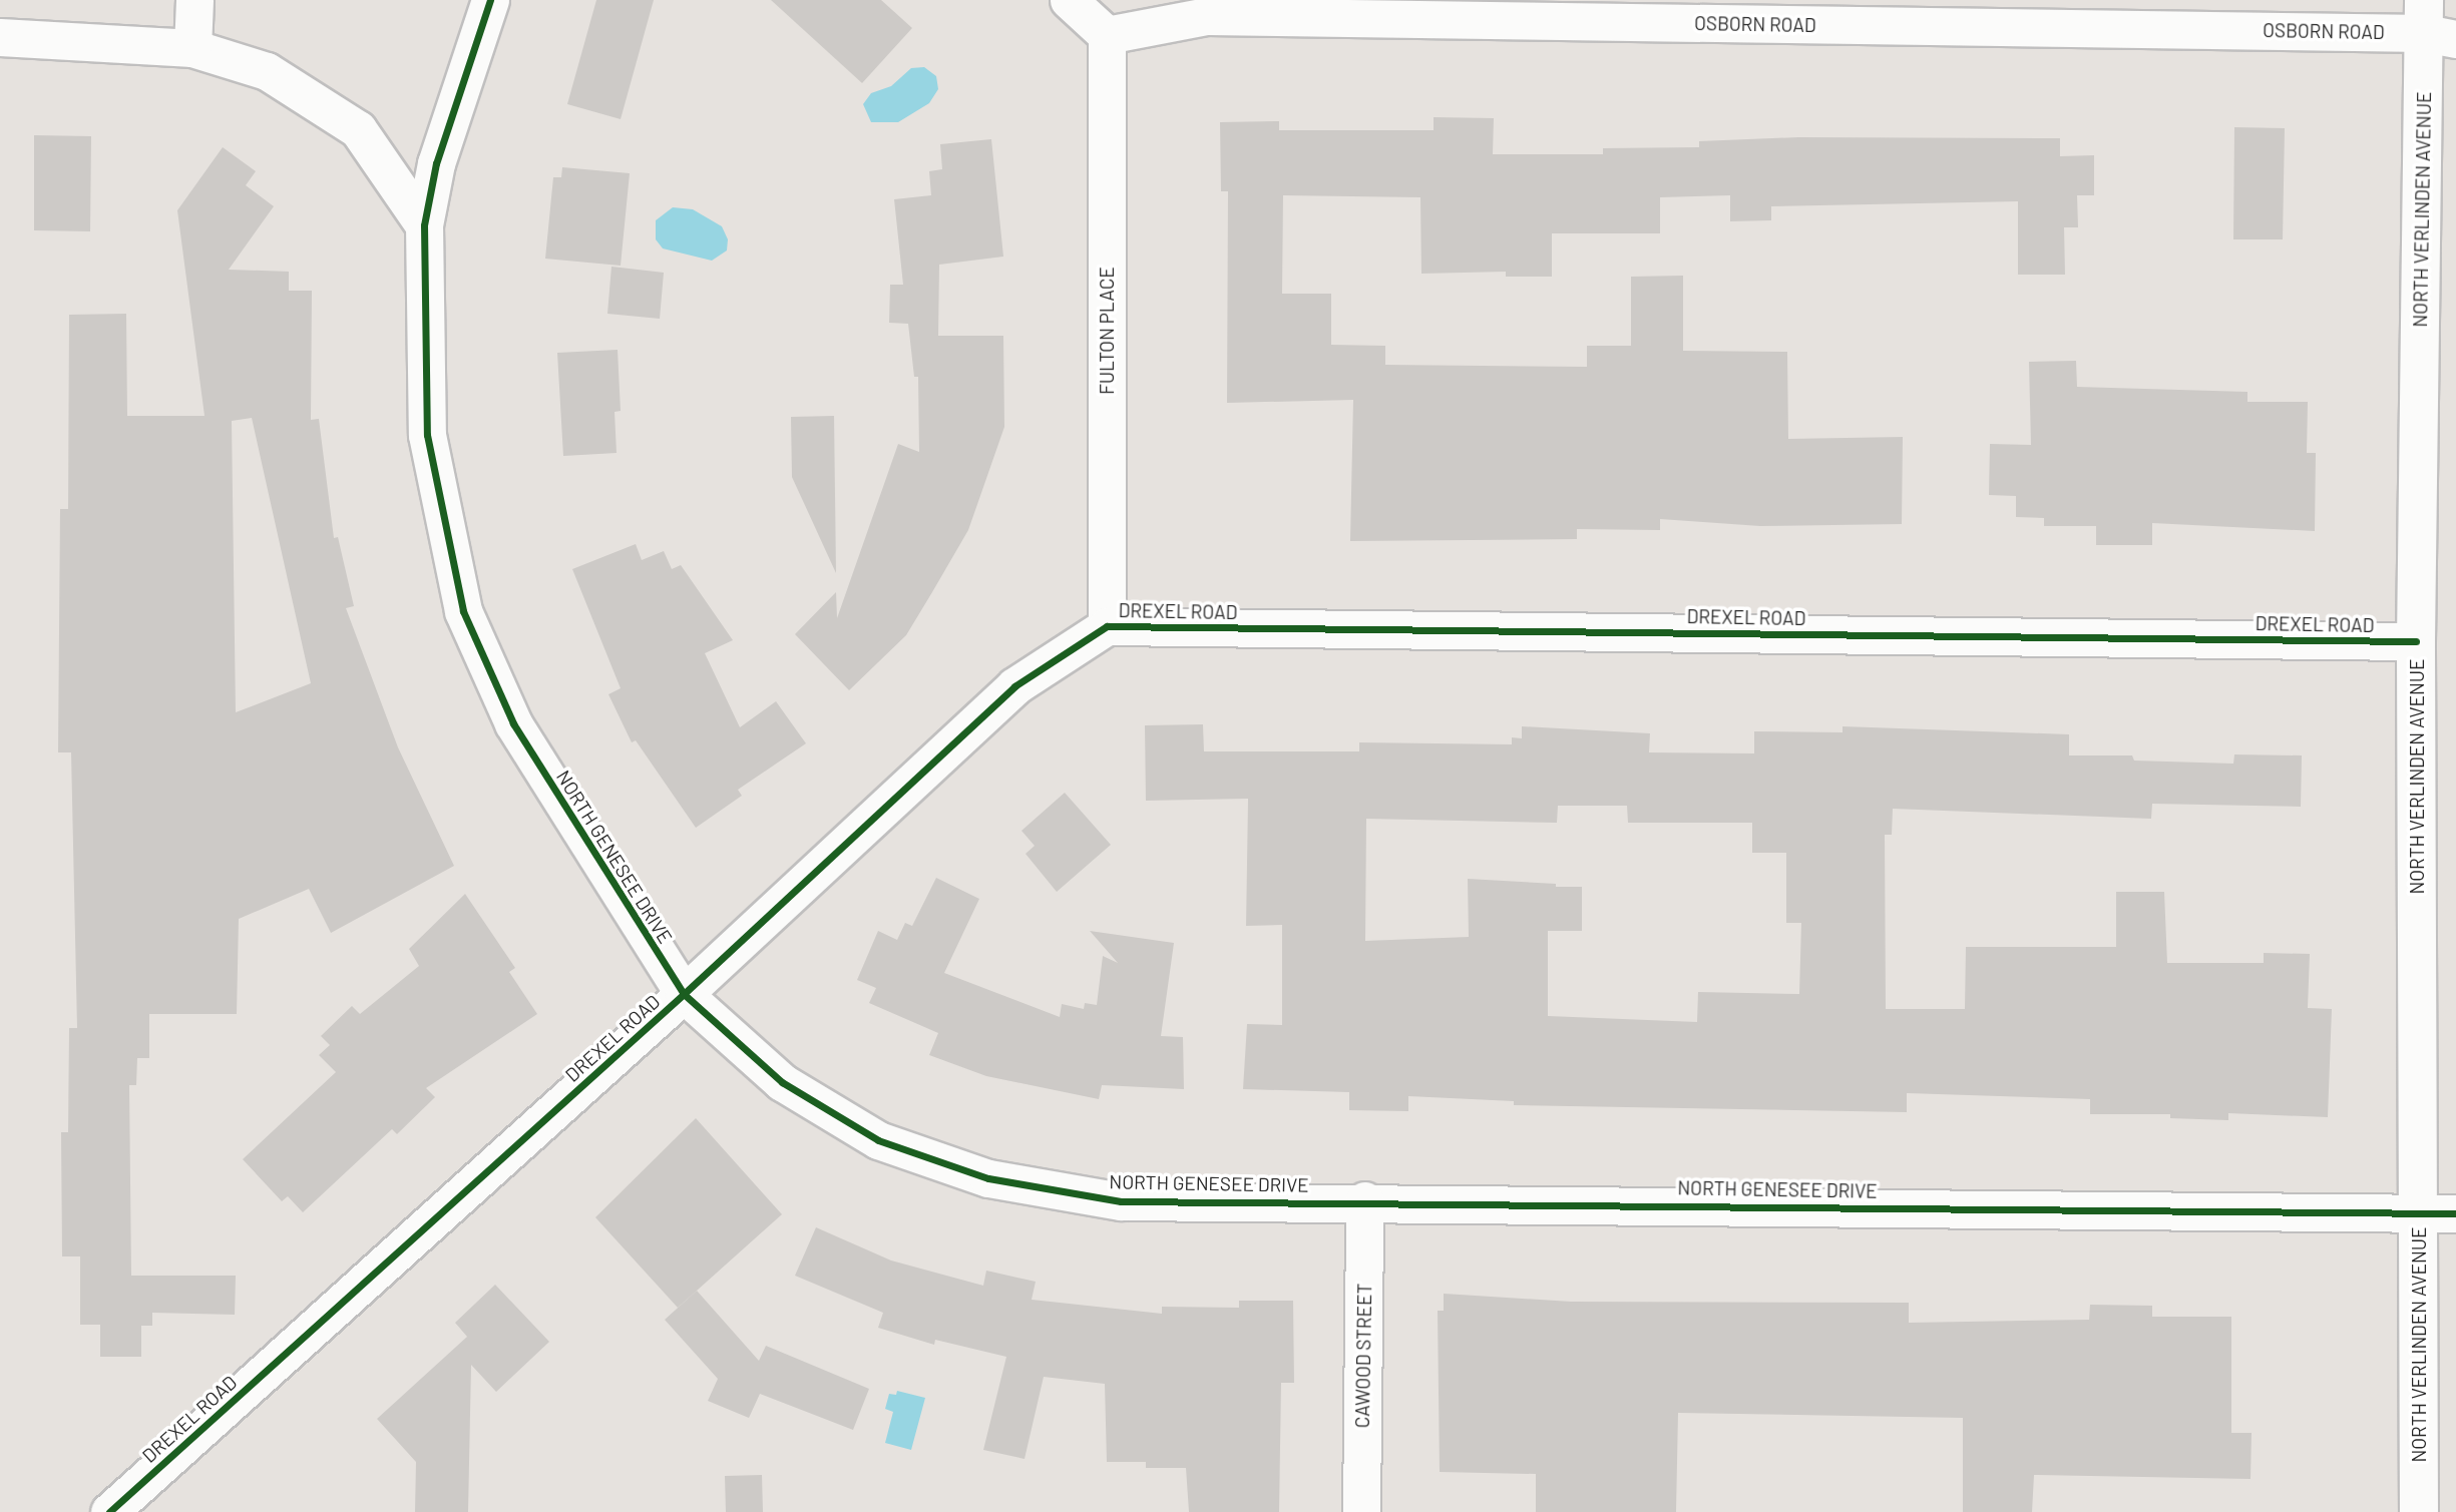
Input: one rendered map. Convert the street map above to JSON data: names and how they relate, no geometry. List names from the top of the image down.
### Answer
{
  "streets": {
    "street": [
      "OSBORN ROAD",
      "NORTH VERLINDEN AVENUE",
      "FULTON PLACE",
      "DREXEL ROAD",
      "NORTH GENESEE DRIVE",
      "CAWOOD STREET"
    ]
  },
  "crossings": [
    ["OSBORN ROAD", "NORTH VERLINDEN AVENUE"],
    ["OSBORN ROAD", "FULTON PLACE"],
    ["NORTH VERLINDEN AVENUE", "DREXEL ROAD"],
    ["NORTH VERLINDEN AVENUE", "NORTH GENESEE DRIVE"],
    ["FULTON PLACE", "DREXEL ROAD"],
    ["DREXEL ROAD", "NORTH GENESEE DRIVE"],
    ["NORTH GENESEE DRIVE", "CAWOOD STREET"]
  ]
}
